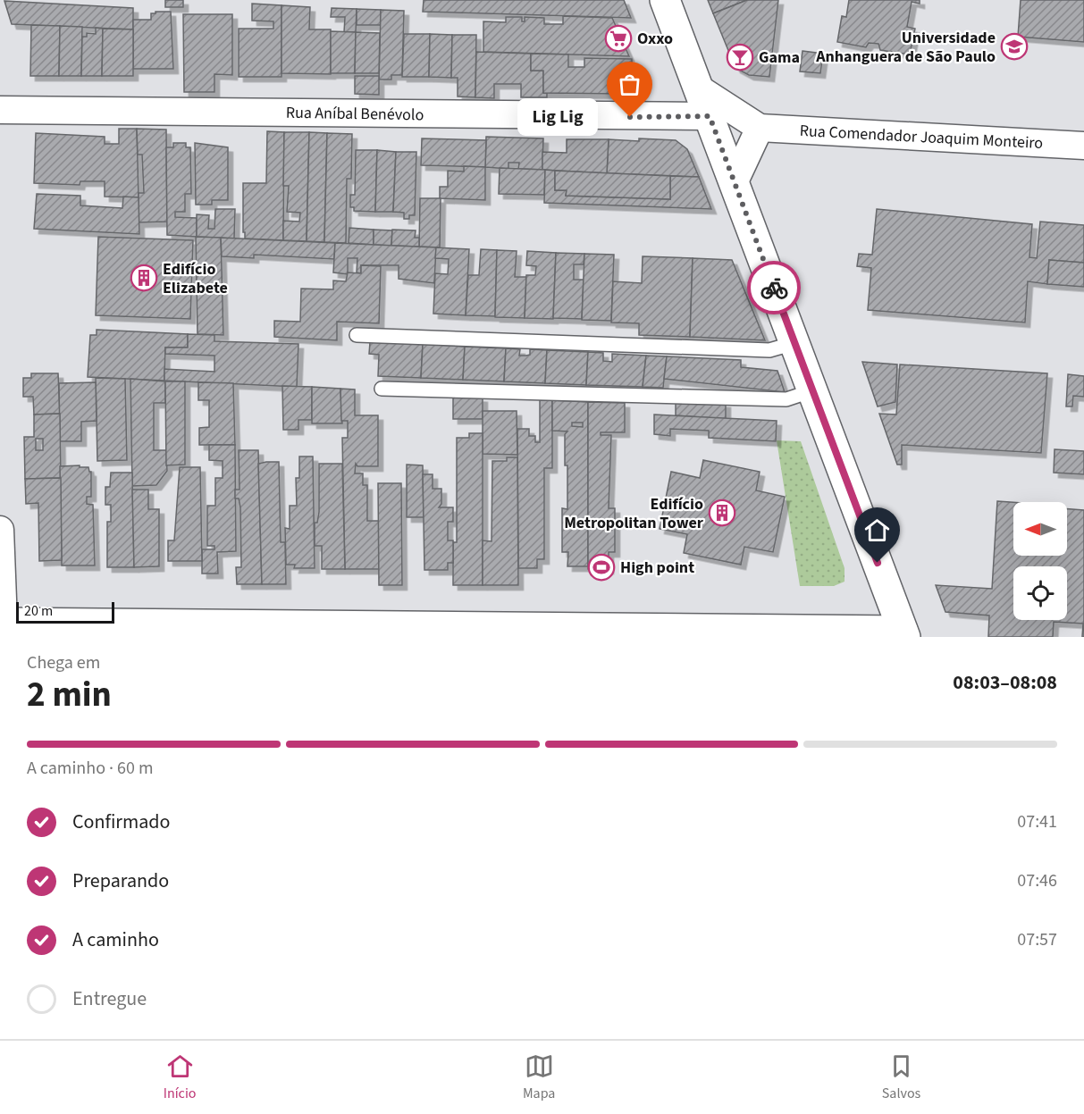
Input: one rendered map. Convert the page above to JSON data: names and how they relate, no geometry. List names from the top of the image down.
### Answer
{
  "streets": {
    "street": ["Rua Aníbal Benévolo", "Rua Comendador Joaquim Monteiro"]
  },
  "places": {
    "supermarket": ["Oxxo"],
    "school or university": ["Universidade Anhanguera de São Paulo"],
    "bar": ["Gama"],
    "other": ["Lig Lig"],
    "building": ["Edifício Elizabete", "Edifício Metropolitan Tower"],
    "sports": ["High point"]
  },
  "scale_bar": "20 m",
  "north": "left",
  "page": {
    "bubble": "Lig Lig",
    "scale": "20 m",
    "heading": ["2 min", "Chega em", "08:03–08:08"],
    "bar": "A caminho · 60 m",
    "list": [
      ["Confirmado", "07:41"],
      ["Preparando", "07:46"],
      ["A caminho", "07:57"],
      "Entregue"
    ],
    "tabs": ["Início", "Mapa", "Salvos"]
  }
}
